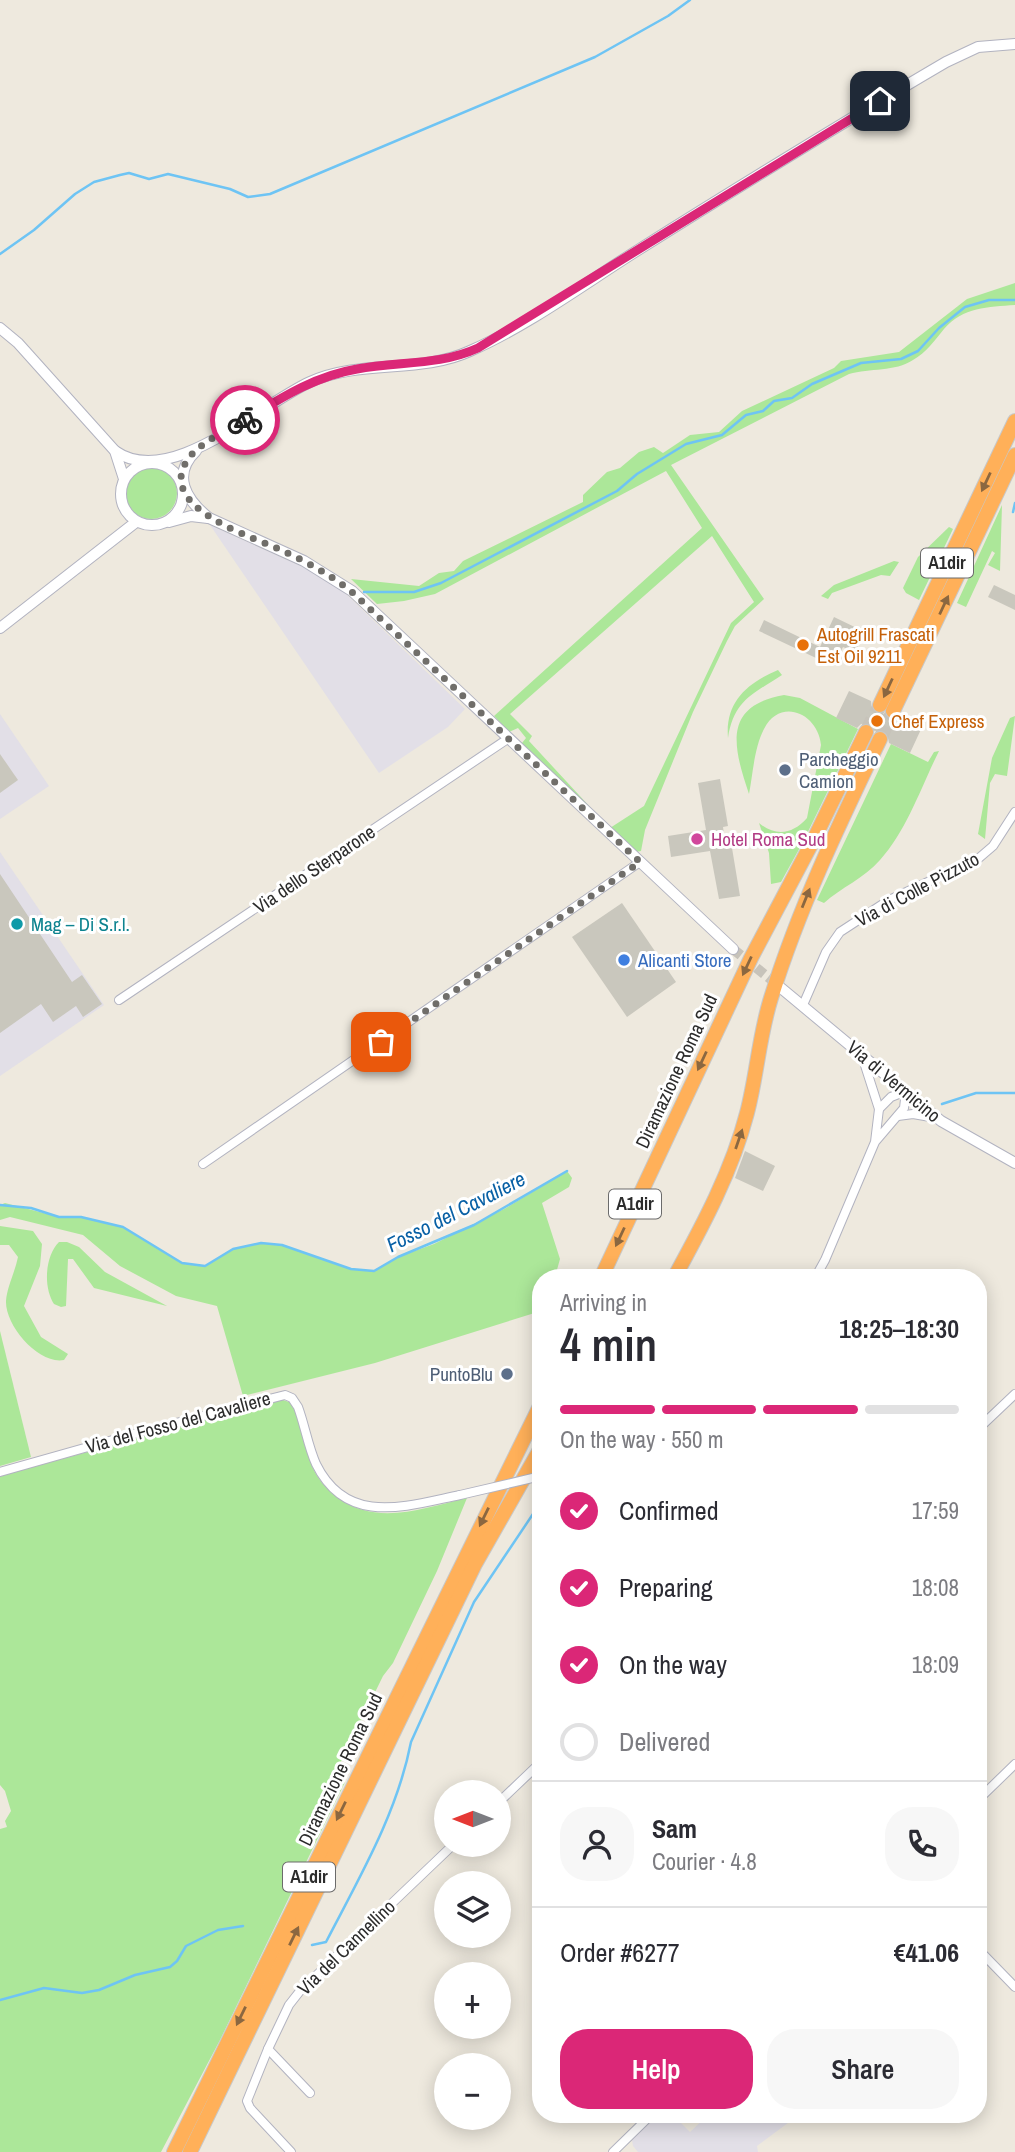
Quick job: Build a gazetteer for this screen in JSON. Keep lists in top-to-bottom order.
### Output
{
  "streets": {
    "highway": ["A1dir", "Diramazione Roma Sud"],
    "main road": ["Via di Vermicino"],
    "street": [
      "Via dello Sterparone",
      "Via di Colle Pizzuto",
      "Via del Fosso del Cavaliere",
      "Via del Cannellino"
    ]
  },
  "crossings": [
    ["Via di Colle Pizzuto", "Via di Vermicino"]
  ],
  "water": ["Fosso del Cavaliere"],
  "places": [
    "Autogrill Frascati Est Oil 9211",
    "Chef Express",
    "Parcheggio Camion",
    "Hotel Roma Sud",
    "Mag – Di S.r.l.",
    "Alicanti Store",
    "PuntoBlu"
  ],
  "north": "left",
  "page": {
    "heading": ["4 min", "Arriving in", "18:25–18:30"],
    "panel": [
      "Sam",
      "Courier · 4.8",
      "Order #6277",
      "€41.06"
    ],
    "bar": "On the way · 550 m",
    "list": [
      ["Confirmed", "17:59"],
      ["Preparing", "18:08"],
      ["On the way", "18:09"],
      "Delivered"
    ],
    "map_buttons": ["+", "−"],
    "buttons": ["Help", "Share"]
  }
}
